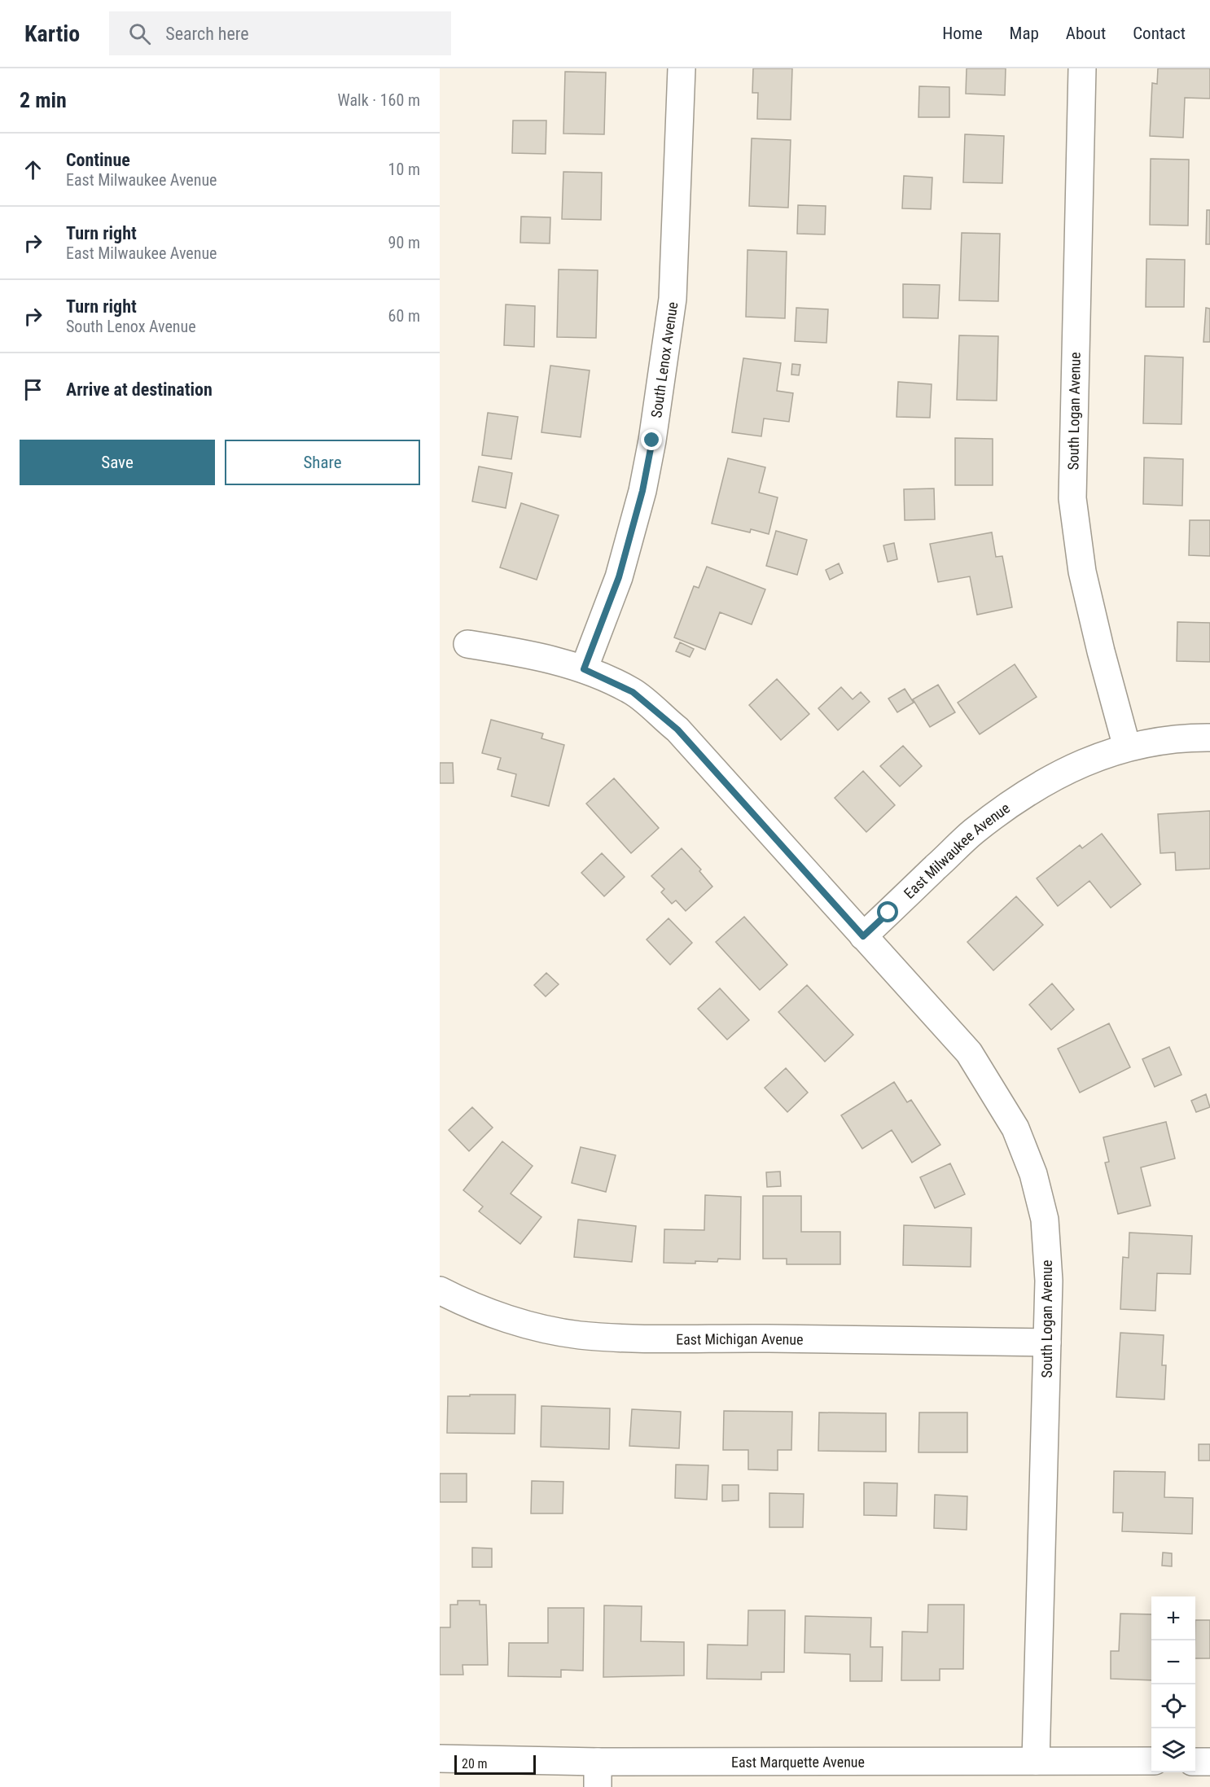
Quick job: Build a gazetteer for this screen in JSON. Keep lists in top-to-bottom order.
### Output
{
  "streets": {
    "street": [
      "South Lenox Avenue",
      "South Logan Avenue",
      "East Milwaukee Avenue",
      "East Michigan Avenue",
      "East Marquette Avenue"
    ]
  },
  "crossings": [
    ["South Logan Avenue", "East Milwaukee Avenue"],
    ["South Logan Avenue", "East Michigan Avenue"],
    ["South Logan Avenue", "East Marquette Avenue"]
  ],
  "scale_bar": "20 m",
  "page": {
    "header": "Kartio",
    "search": "Search here",
    "nav": [
      "Home",
      "Map",
      "About",
      "Contact"
    ],
    "heading": ["2 min", "Walk · 160 m"],
    "list": [
      ["Continue", "East Milwaukee Avenue", "10 m"],
      ["Turn right", "East Milwaukee Avenue", "90 m"],
      ["Turn right", "South Lenox Avenue", "60 m"],
      "Arrive at destination"
    ],
    "buttons": ["Save", "Share"],
    "map_buttons": ["+", "−"],
    "scale": "20 m"
  }
}
